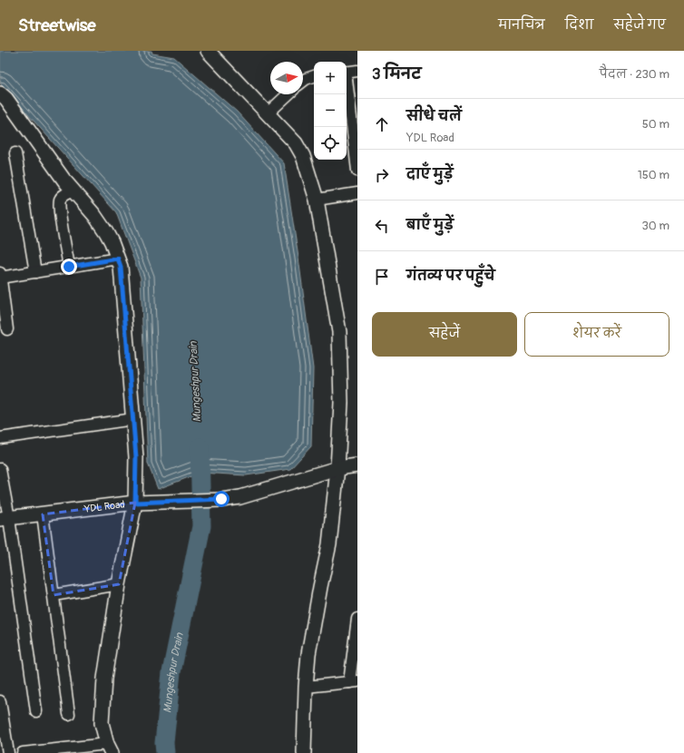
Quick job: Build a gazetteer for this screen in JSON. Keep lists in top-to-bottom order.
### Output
{
  "streets": {
    "street": ["YDL Road"]
  },
  "water": ["Mungeshpur Drain"],
  "north": "right",
  "page": {
    "header": "Streetwise",
    "nav": ["मानचित्र", "दिशा", "सहेजे गए"],
    "heading": ["3 मिनट", "पैदल · 230 m"],
    "map_buttons": ["+", "−"],
    "list": [
      ["सीधे चलें", "YDL Road", "50 m"],
      ["दाएँ मुड़ें", "150 m"],
      ["बाएँ मुड़ें", "30 m"],
      "गंतव्य पर पहुँचे"
    ],
    "buttons": ["सहेजें", "शेयर करें"]
  }
}
